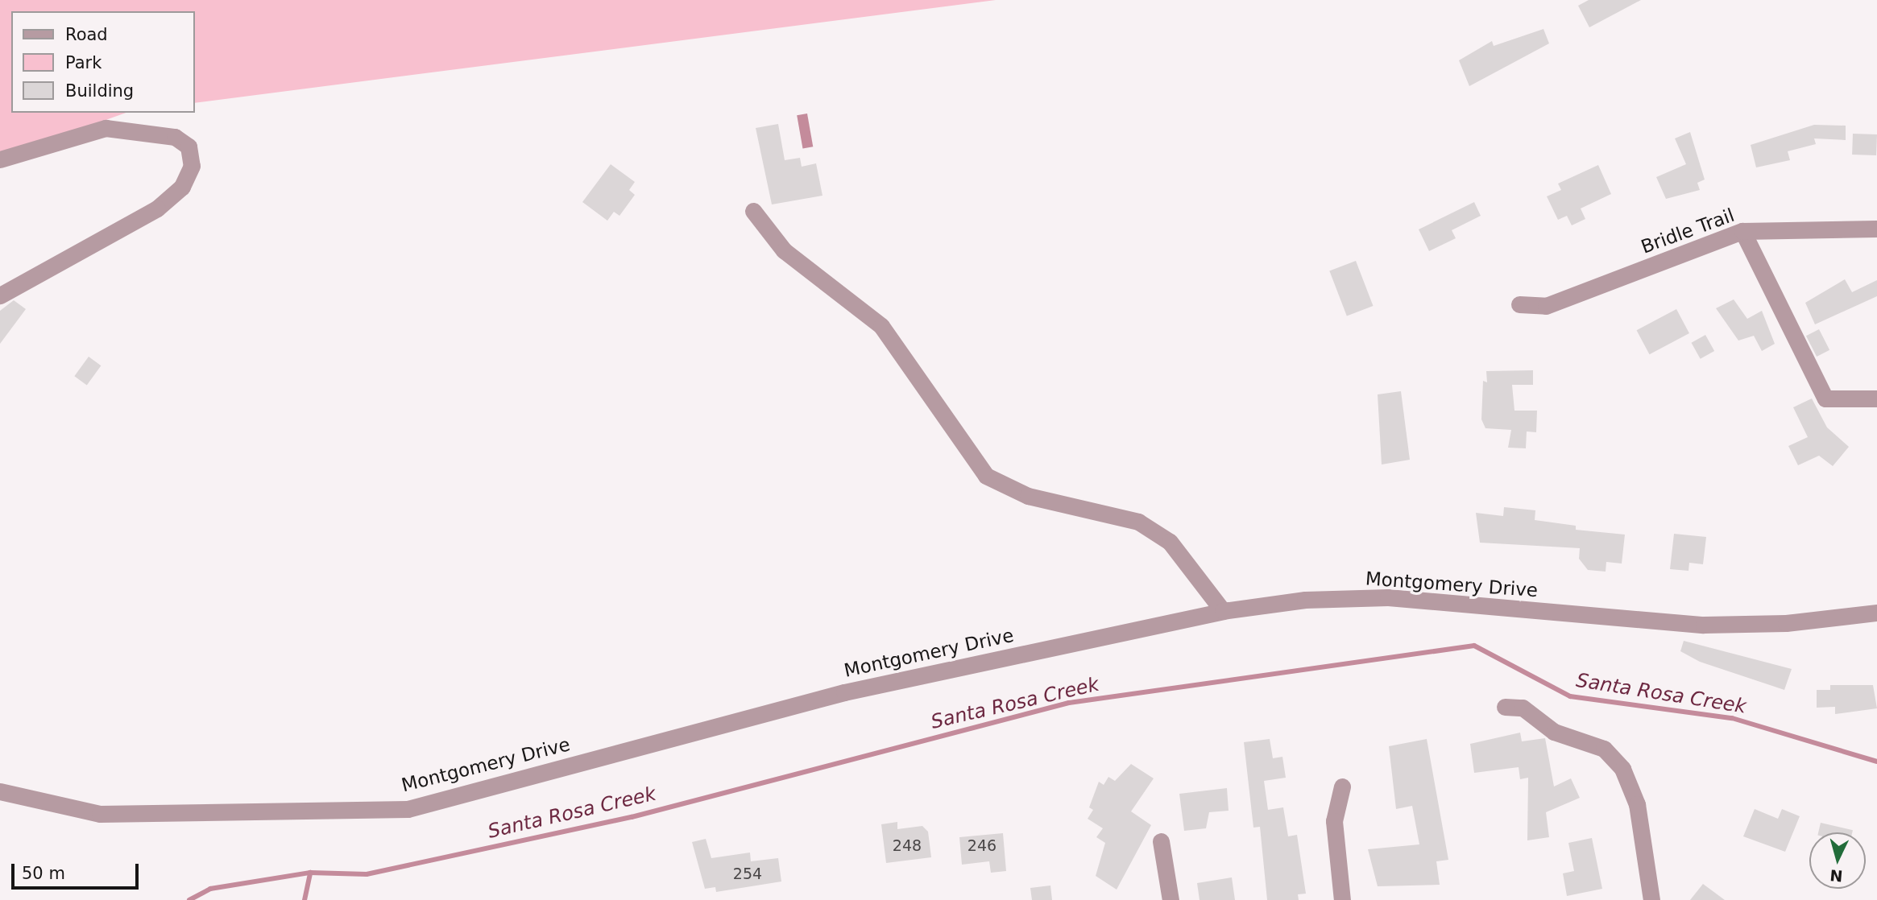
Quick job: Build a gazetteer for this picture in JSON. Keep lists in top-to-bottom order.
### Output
{
  "streets": {
    "street": ["Bridle Trail", "Montgomery Drive"]
  },
  "water": ["Santa Rosa Creek"],
  "house_numbers": ["248", "246", "254"],
  "legend": ["Road", "Park", "Building"],
  "scale_bar": "50 m",
  "north": "bottom"
}
